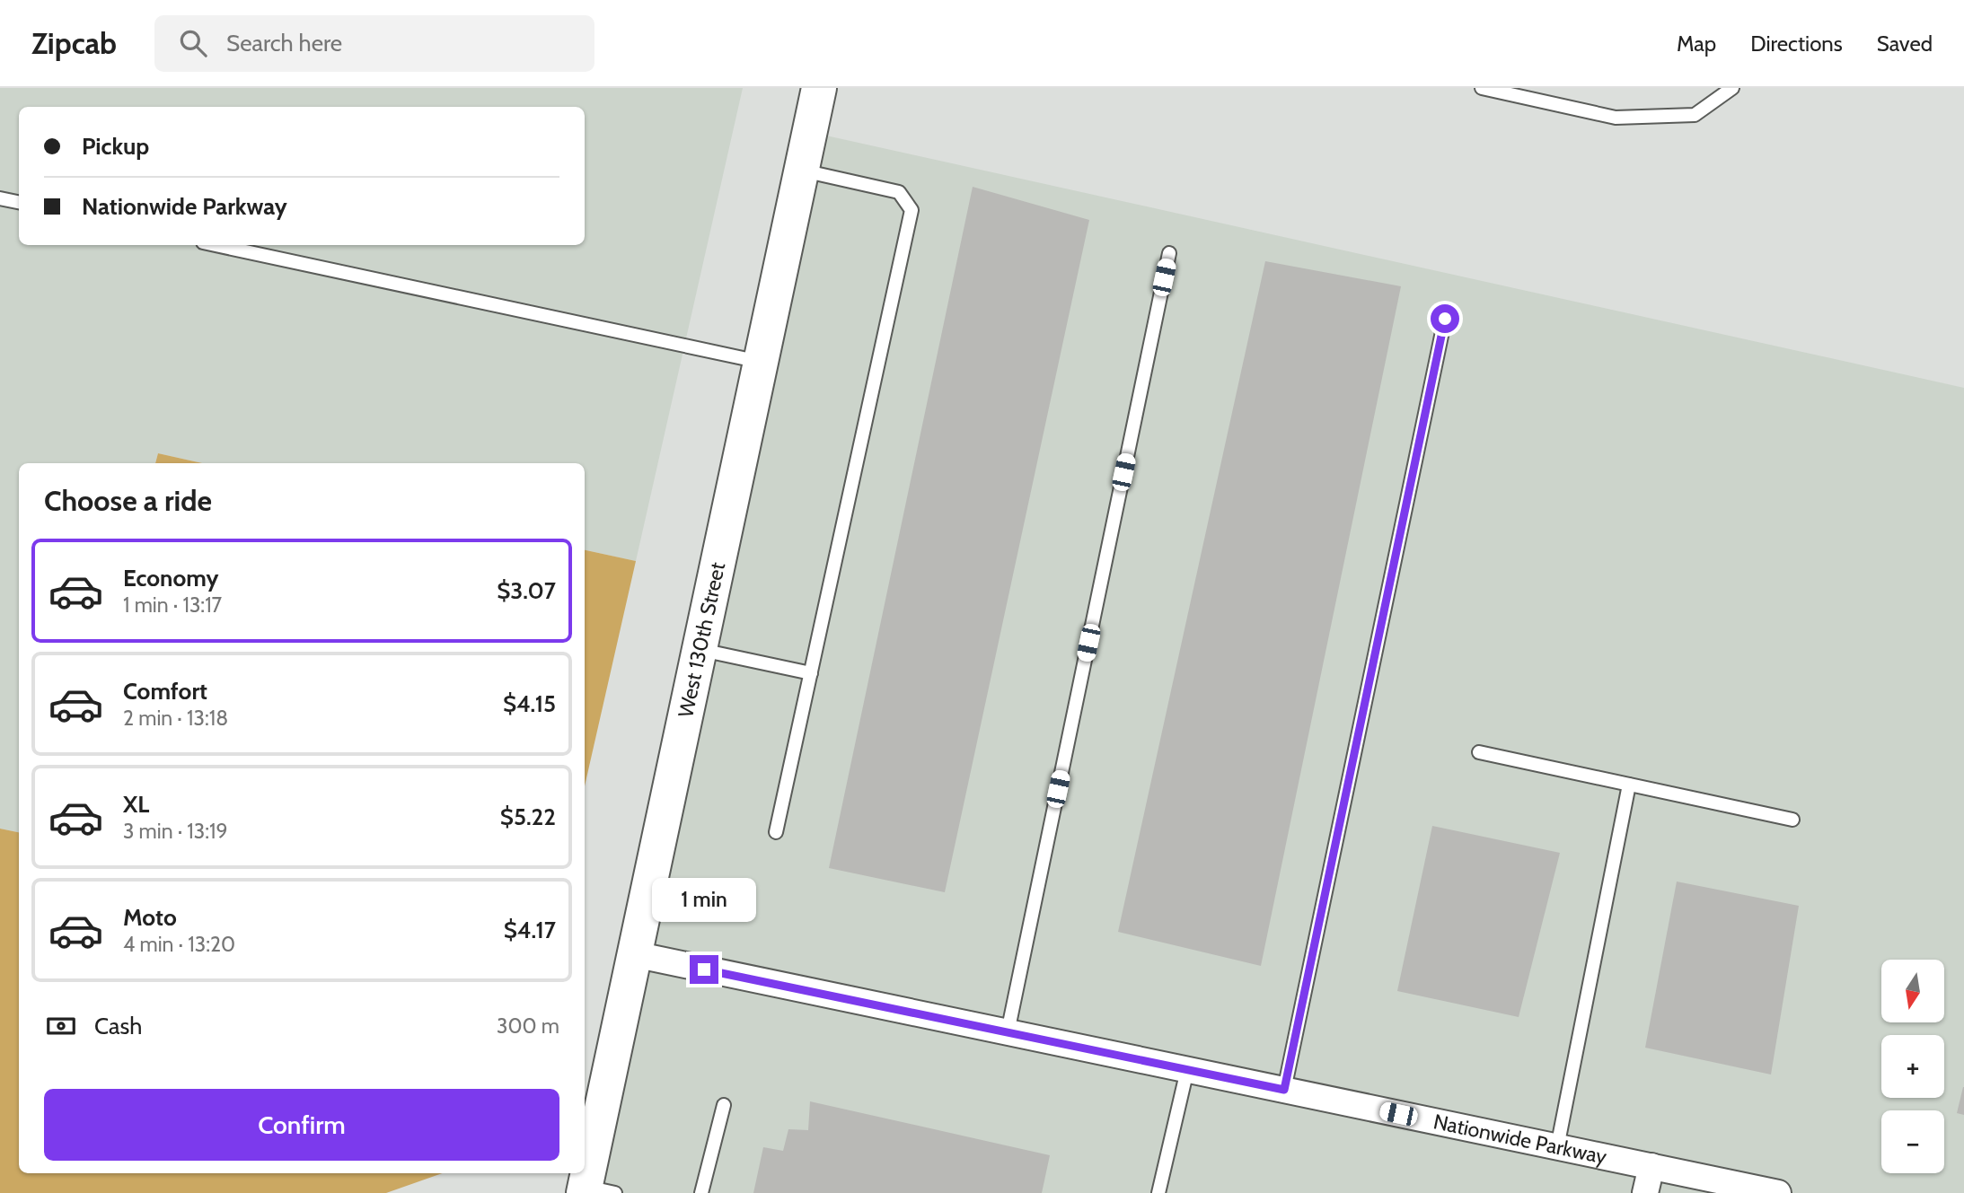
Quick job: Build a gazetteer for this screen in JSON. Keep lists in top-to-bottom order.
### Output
{
  "streets": {
    "main road": ["West 130th Street"],
    "street": ["Nationwide Parkway"]
  },
  "crossings": [
    ["West 130th Street", "Nationwide Parkway"]
  ],
  "north": "bottom",
  "page": {
    "header": "Zipcab",
    "search": "Search here",
    "nav": ["Map", "Directions", "Saved"],
    "banner": ["Pickup", "Nationwide Parkway"],
    "heading": "Choose a ride",
    "list": [
      {
        "name": "Economy",
        "note": "1 min · 13:17",
        "value": "$3.07"
      },
      {
        "name": "Comfort",
        "note": "2 min · 13:18",
        "value": "$4.15"
      },
      {
        "name": "XL",
        "note": "3 min · 13:19",
        "value": "$5.22"
      },
      {
        "name": "Moto",
        "note": "4 min · 13:20",
        "value": "$4.17"
      }
    ],
    "bubble": "1 min",
    "map_buttons": ["+", "−"],
    "pay": ["Cash", "300 m"],
    "buttons": "Confirm"
  }
}
